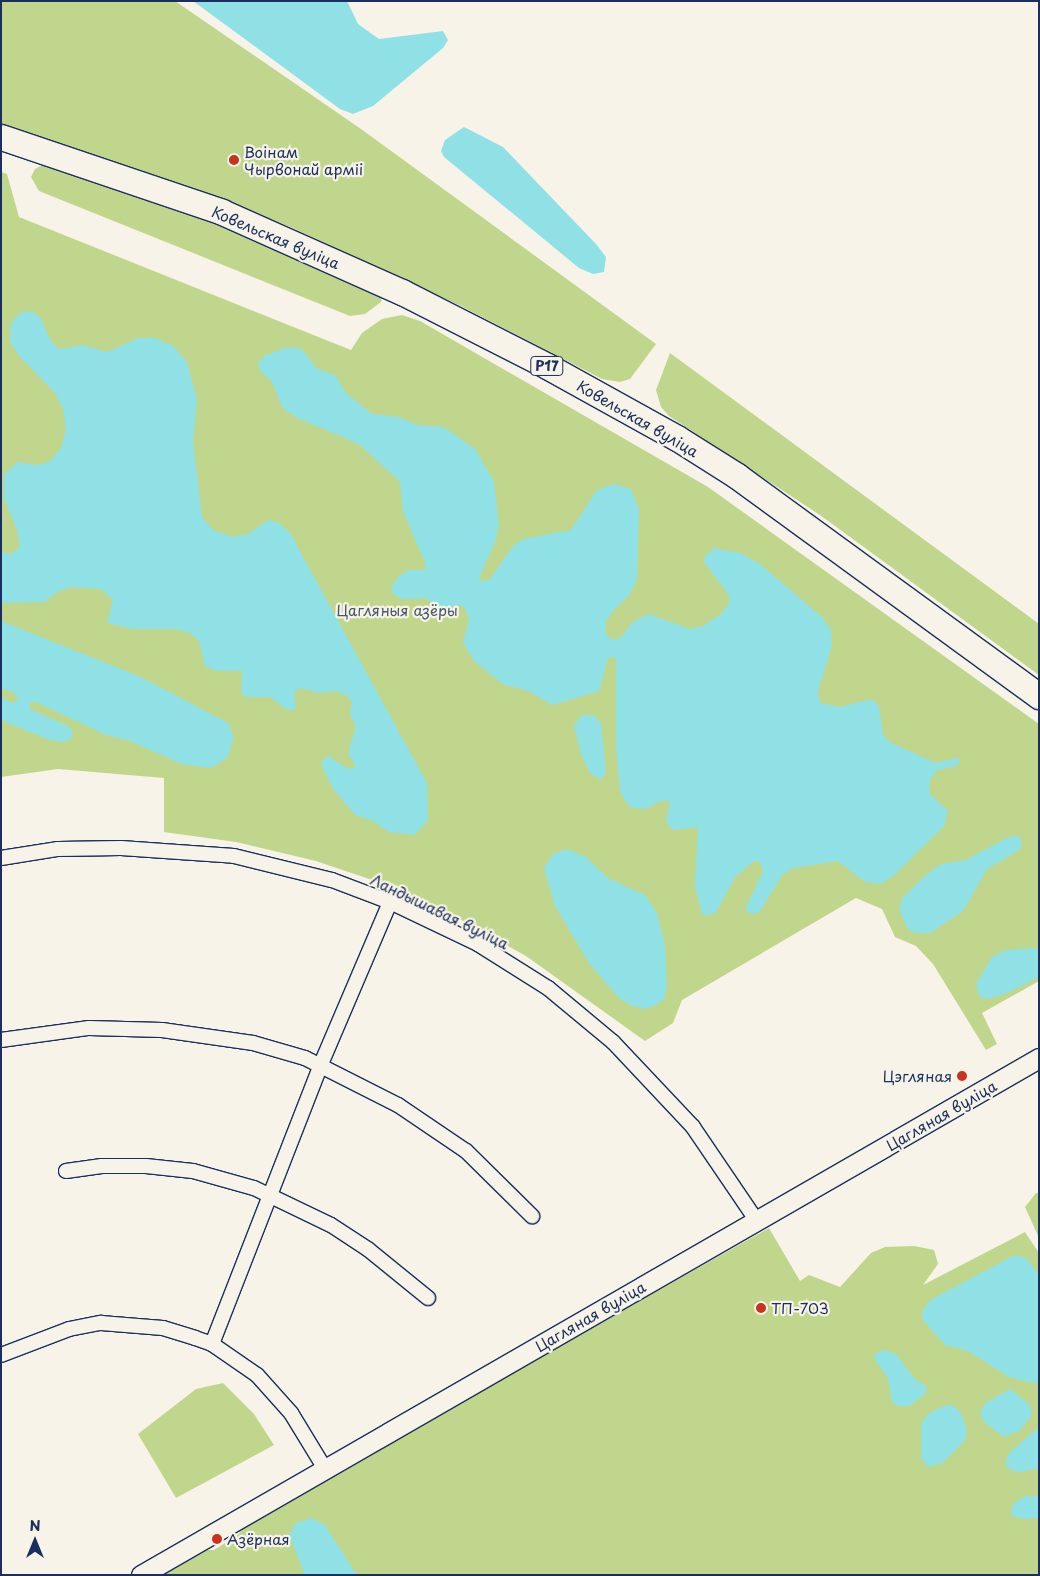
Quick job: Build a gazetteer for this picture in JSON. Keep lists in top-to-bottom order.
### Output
{
  "streets": {
    "highway": ["Ковельская вуліца", "Р17"],
    "street": ["Ландышавая вуліца", "Цагляная вуліца"]
  },
  "crossings": [
    ["Ландышавая вуліца", "Цагляная вуліца"]
  ],
  "parks": ["Цагляныя азёры"],
  "places": [
    "Воінам Чырвонай арміі",
    "Цэгляная",
    "ТП-703",
    "Азёрная"
  ],
  "north": "top"
}
